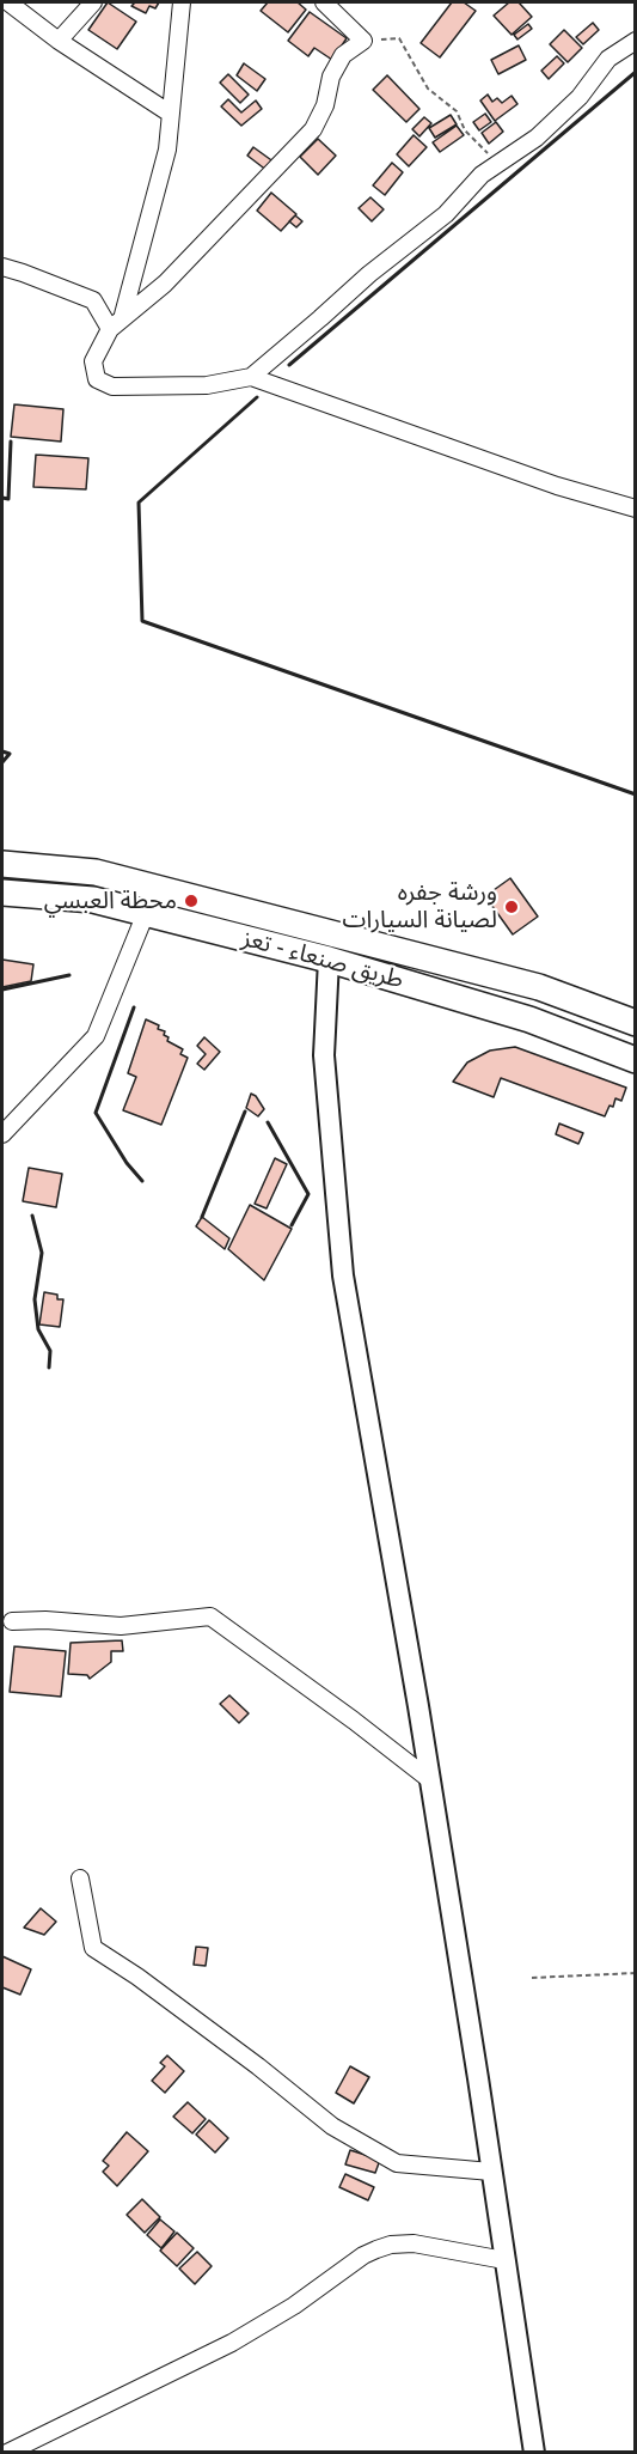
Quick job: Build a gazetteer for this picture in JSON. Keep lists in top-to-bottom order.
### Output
{
  "streets": {
    "highway": ["طريق صنعاء - تعز"]
  },
  "places": ["محطة العبسي", "ورشة جفره لصيانة السيارات"]
}
